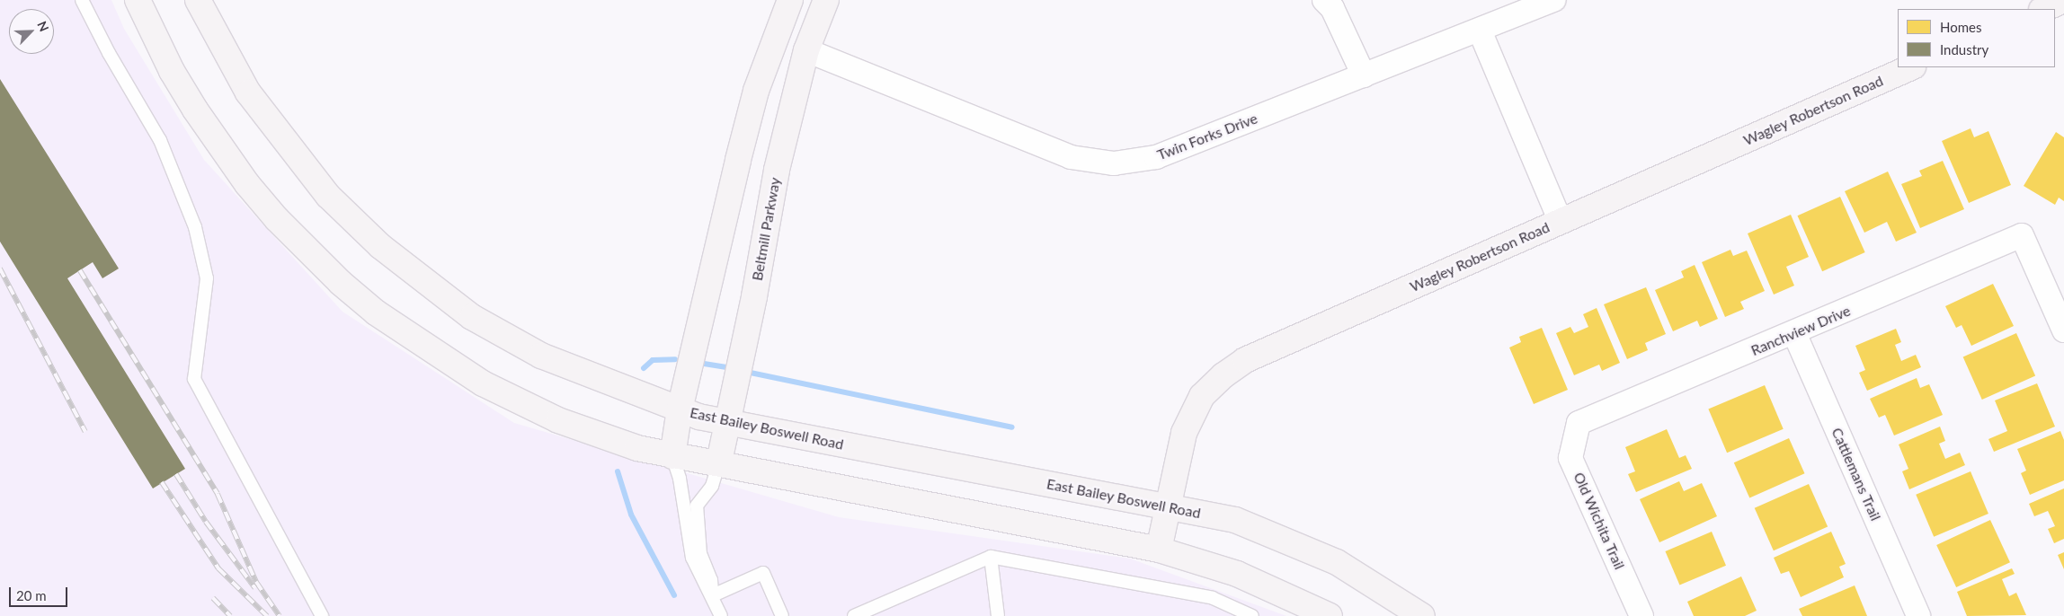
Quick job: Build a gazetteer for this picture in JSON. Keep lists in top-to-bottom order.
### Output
{
  "streets": {
    "main road": ["Wagley Robertson Road", "Beltmill Parkway", "East Bailey Boswell Road"],
    "street": [
      "Twin Forks Drive",
      "Ranchview Drive",
      "Cattlemans Trail",
      "Old Wichita Trail"
    ]
  },
  "crossings": [
    ["Wagley Robertson Road", "East Bailey Boswell Road"],
    ["Twin Forks Drive", "Beltmill Parkway"],
    ["Beltmill Parkway", "East Bailey Boswell Road"],
    ["Ranchview Drive", "Cattlemans Trail"],
    ["Ranchview Drive", "Old Wichita Trail"]
  ],
  "legend": ["Homes", "Industry"],
  "scale_bar": "20 m",
  "north": "top right"
}
